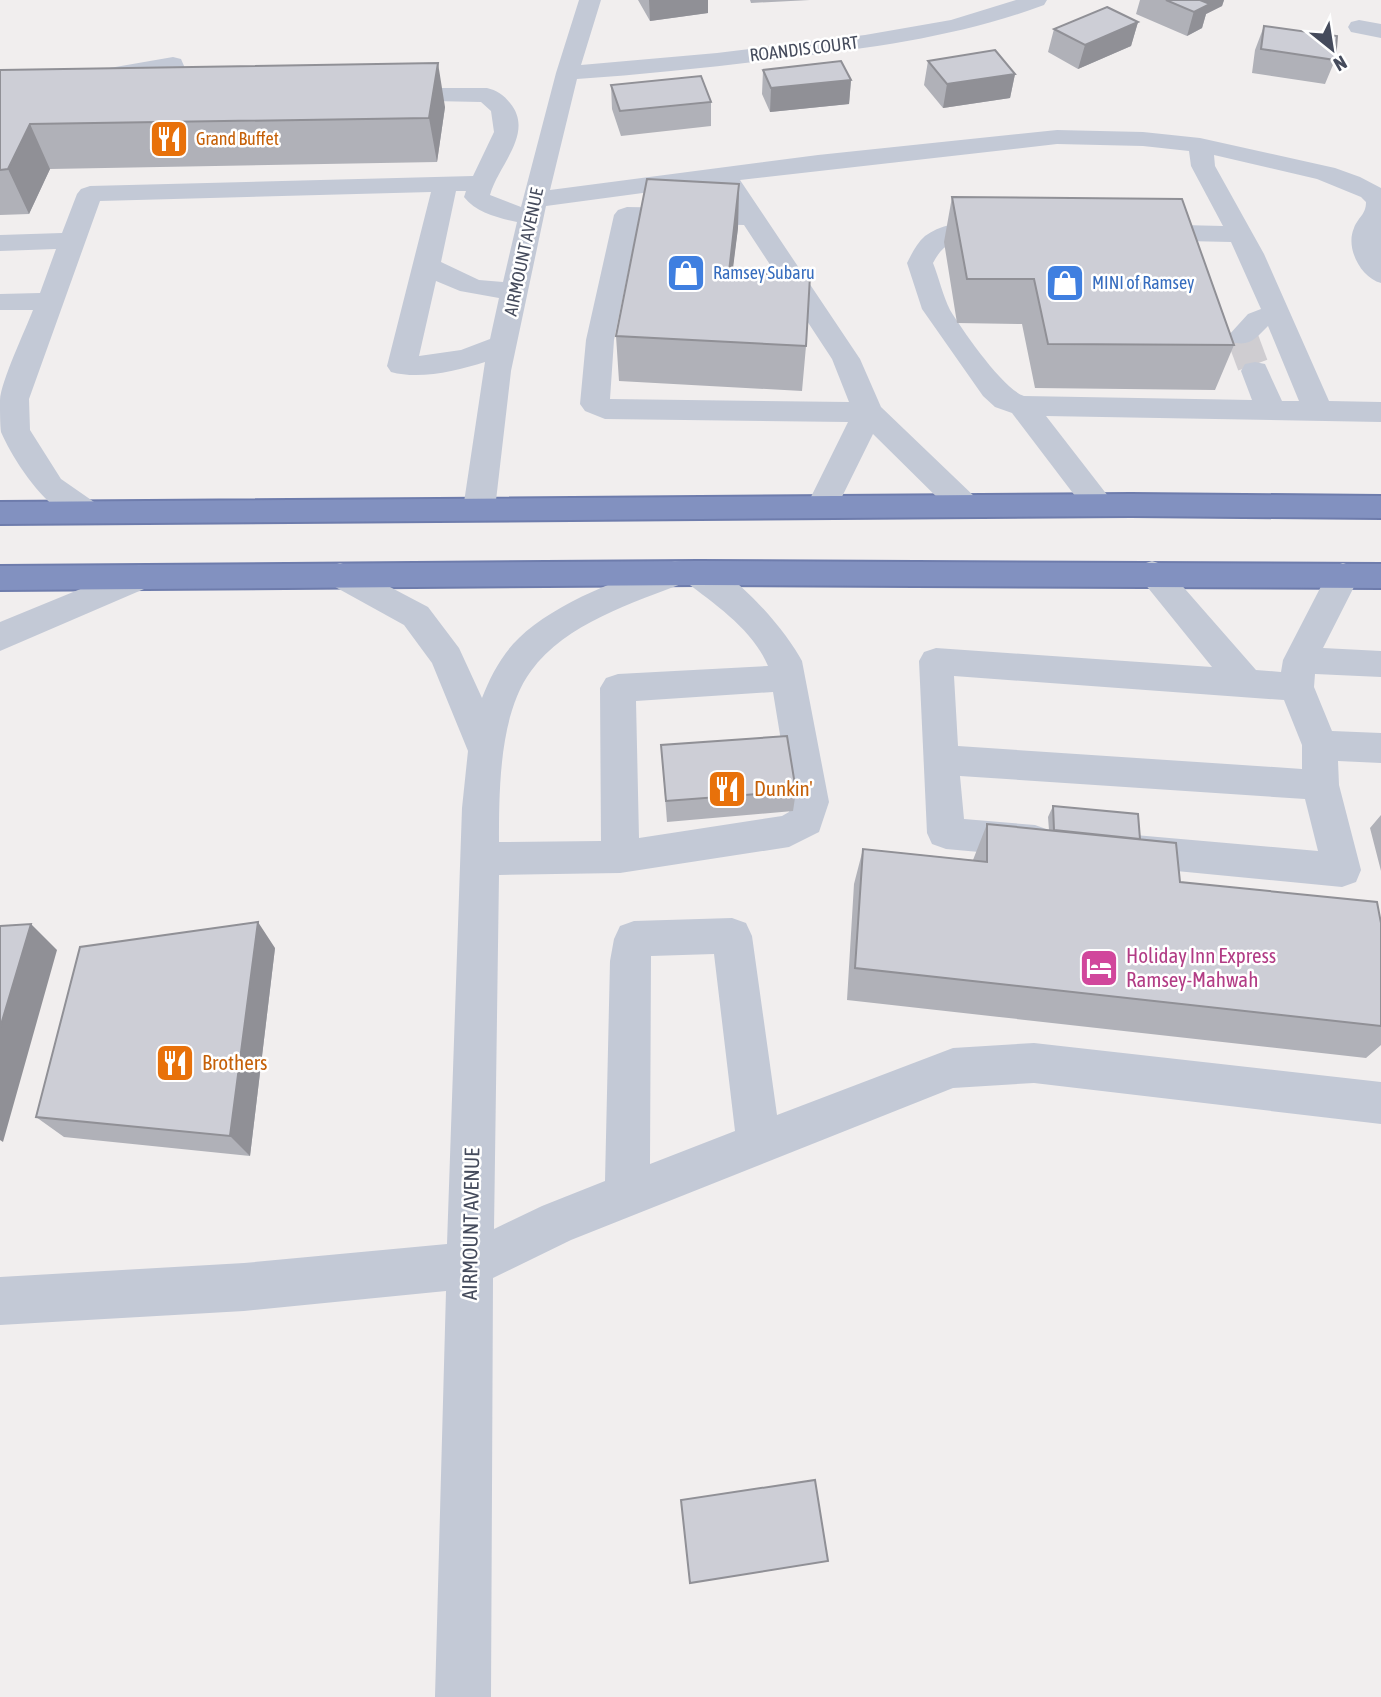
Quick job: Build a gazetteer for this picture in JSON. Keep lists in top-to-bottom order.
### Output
{
  "streets": {
    "street": ["ROANDIS COURT", "AIRMOUNT AVENUE"]
  },
  "crossings": [
    ["ROANDIS COURT", "AIRMOUNT AVENUE"]
  ],
  "places": {
    "restaurant": ["Grand Buffet", "Dunkin'", "Brothers"],
    "shop": ["Ramsey Subaru", "MINI of Ramsey"],
    "hotel": ["Holiday Inn Express Ramsey-Mahwah"]
  },
  "north": "bottom right"
}
